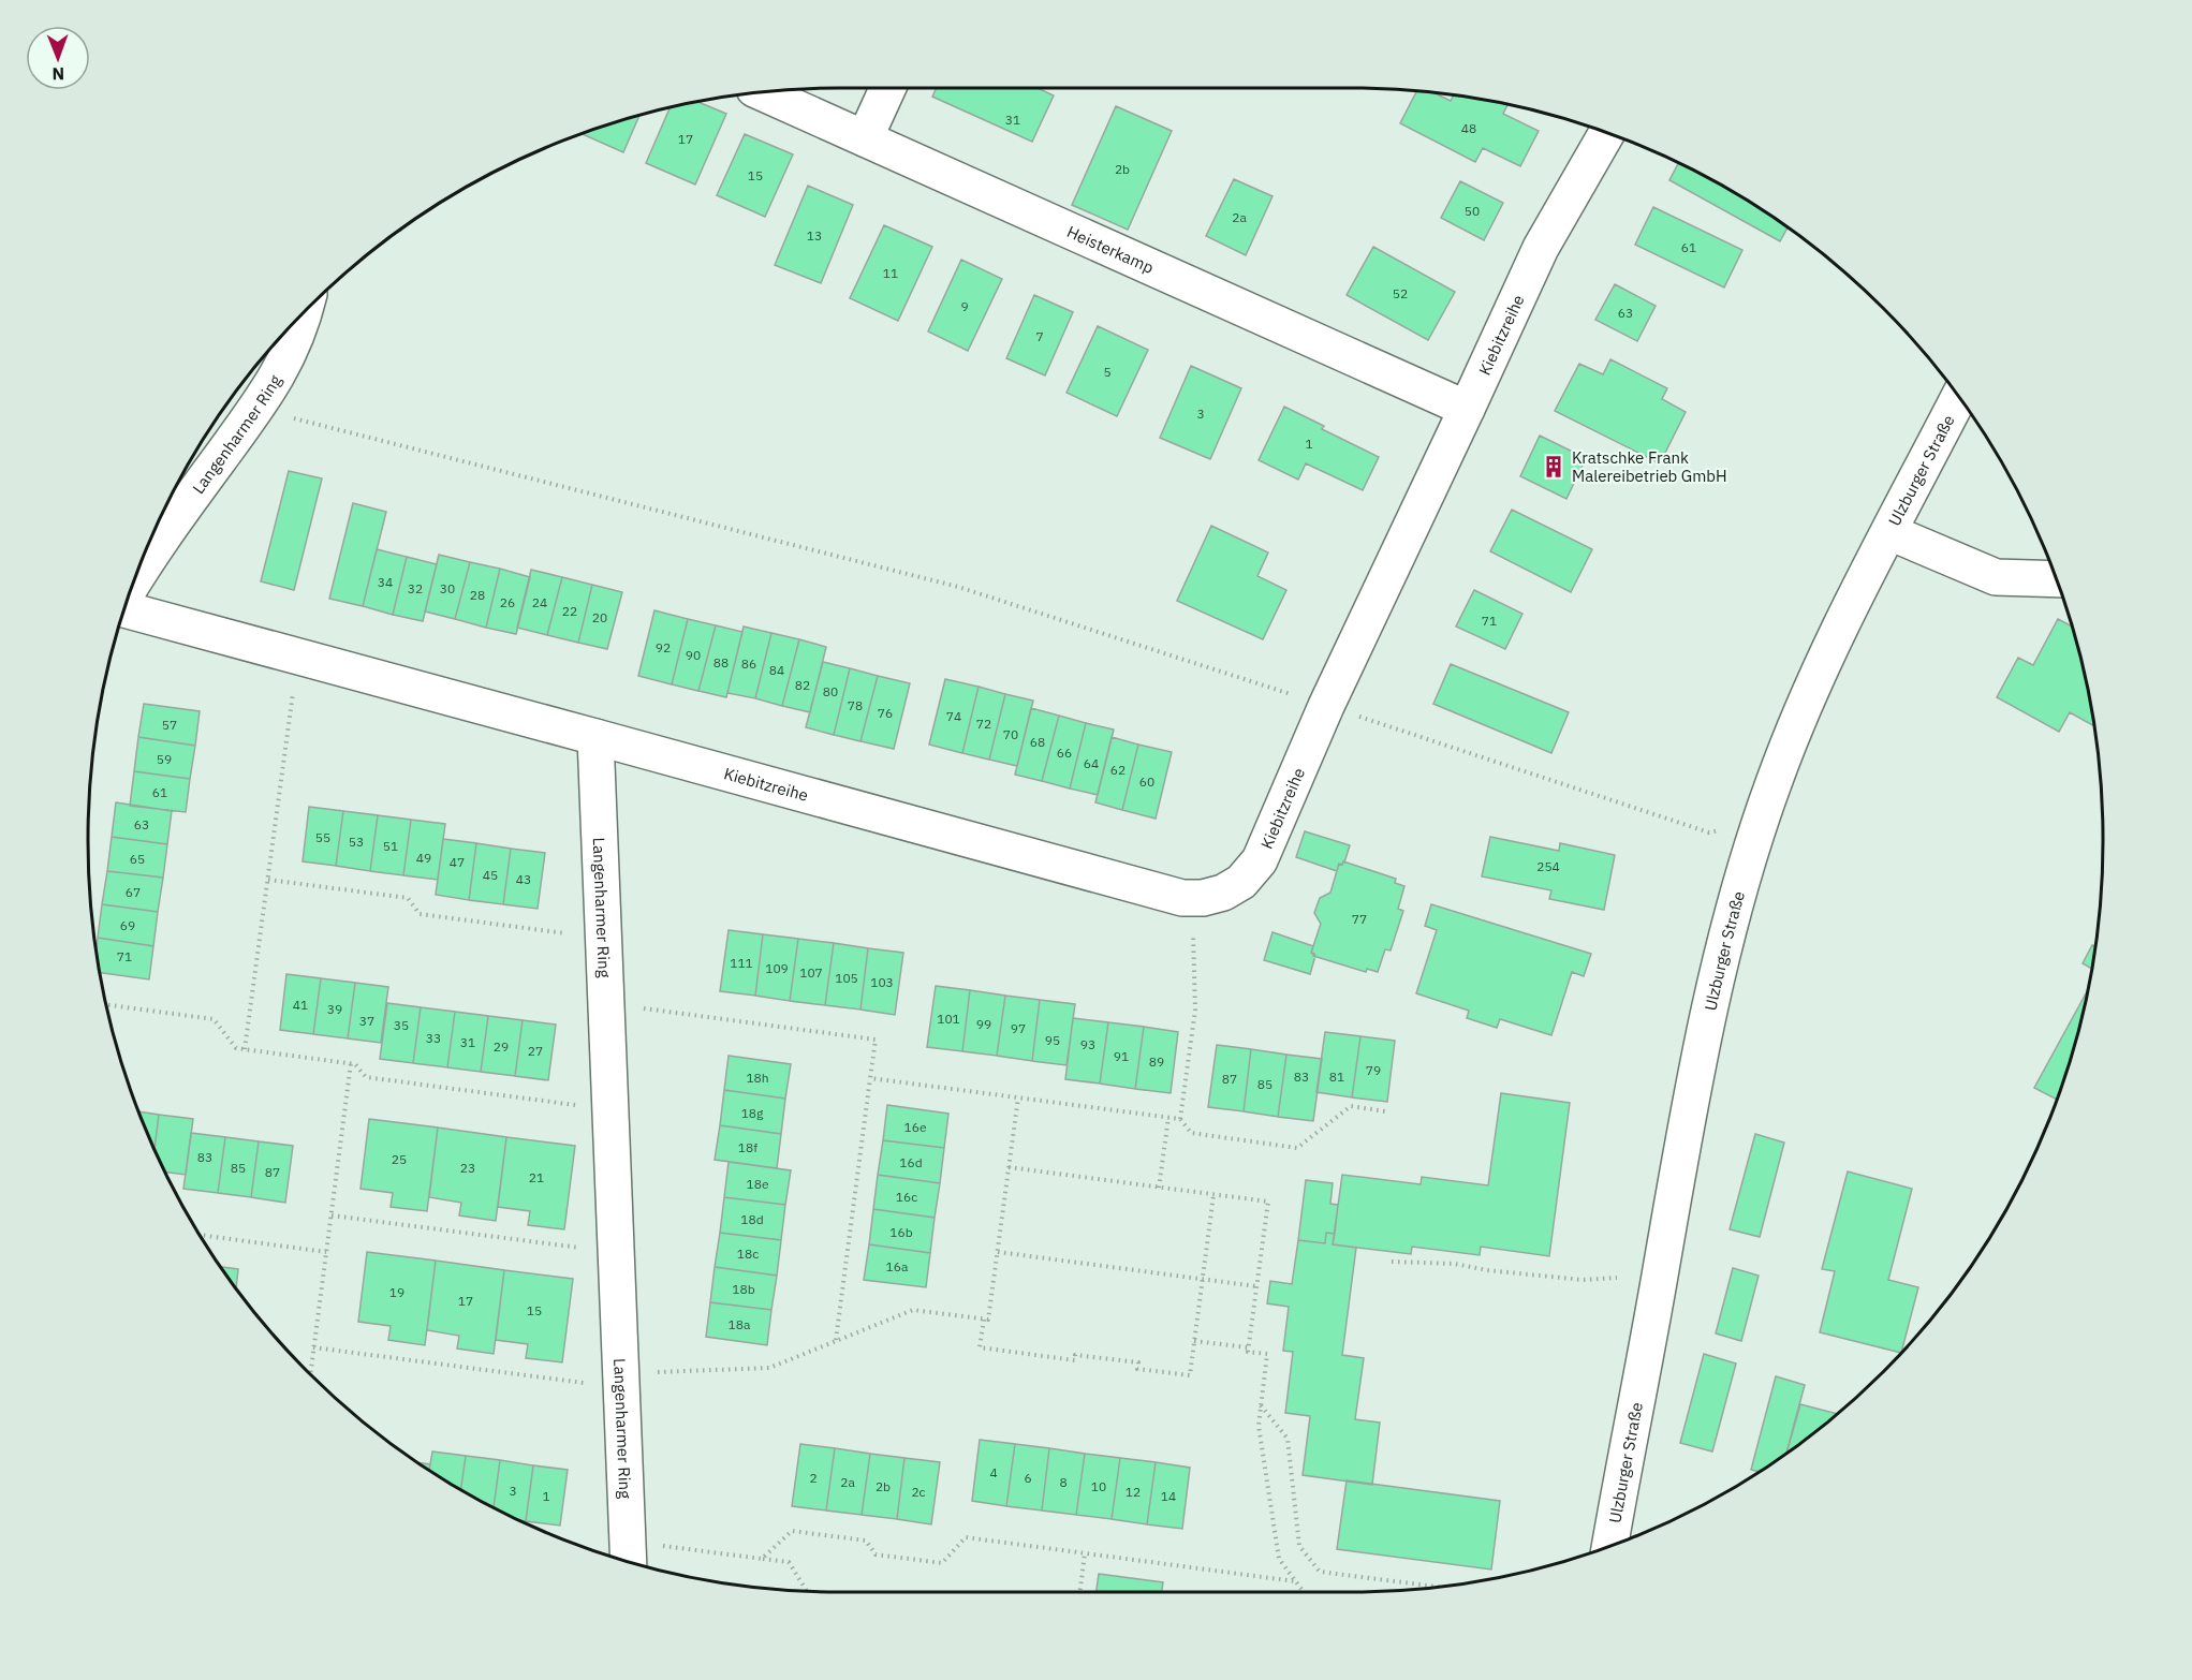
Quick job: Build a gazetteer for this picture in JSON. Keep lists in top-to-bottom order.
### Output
{
  "streets": {
    "street": [
      "Heisterkamp",
      "Kiebitzreihe",
      "Langenharmer Ring",
      "Ulzburger Straße"
    ]
  },
  "crossings": [
    ["Heisterkamp", "Kiebitzreihe"],
    ["Kiebitzreihe", "Langenharmer Ring"]
  ],
  "places": {
    "building": ["Kratschke Frank Malereibetrieb GmbH"]
  },
  "house_numbers": [
    "31",
    "48",
    "17",
    "2b",
    "15",
    "50",
    "2a",
    "13",
    "61",
    "11",
    "52",
    "9",
    "63",
    "7",
    "5",
    "3",
    "1",
    "34",
    "32",
    "30",
    "28",
    "26",
    "24",
    "22",
    "20",
    "71",
    "92",
    "90",
    "88",
    "86",
    "84",
    "82",
    "80",
    "78",
    "76",
    "74",
    "72",
    "57",
    "70",
    "68",
    "66",
    "59",
    "64",
    "62",
    "60",
    "61",
    "63",
    "55",
    "53",
    "51",
    "49",
    "65",
    "47",
    "254",
    "45",
    "43",
    "67",
    "77",
    "69",
    "71",
    "111",
    "109",
    "107",
    "105",
    "103",
    "41",
    "39",
    "101",
    "37",
    "99",
    "35",
    "97",
    "33",
    "95",
    "31",
    "93",
    "29",
    "27",
    "91",
    "89",
    "79",
    "83",
    "81",
    "18h",
    "87",
    "85",
    "18g",
    "16e",
    "18f",
    "83",
    "25",
    "16d",
    "85",
    "23",
    "87",
    "21",
    "18e",
    "16c",
    "18d",
    "16b",
    "18c",
    "16a",
    "18b",
    "19",
    "17",
    "15",
    "18a",
    "4",
    "2",
    "6",
    "2a",
    "8",
    "2b",
    "10",
    "3",
    "2c",
    "12",
    "1",
    "14"
  ],
  "north": "bottom"
}
